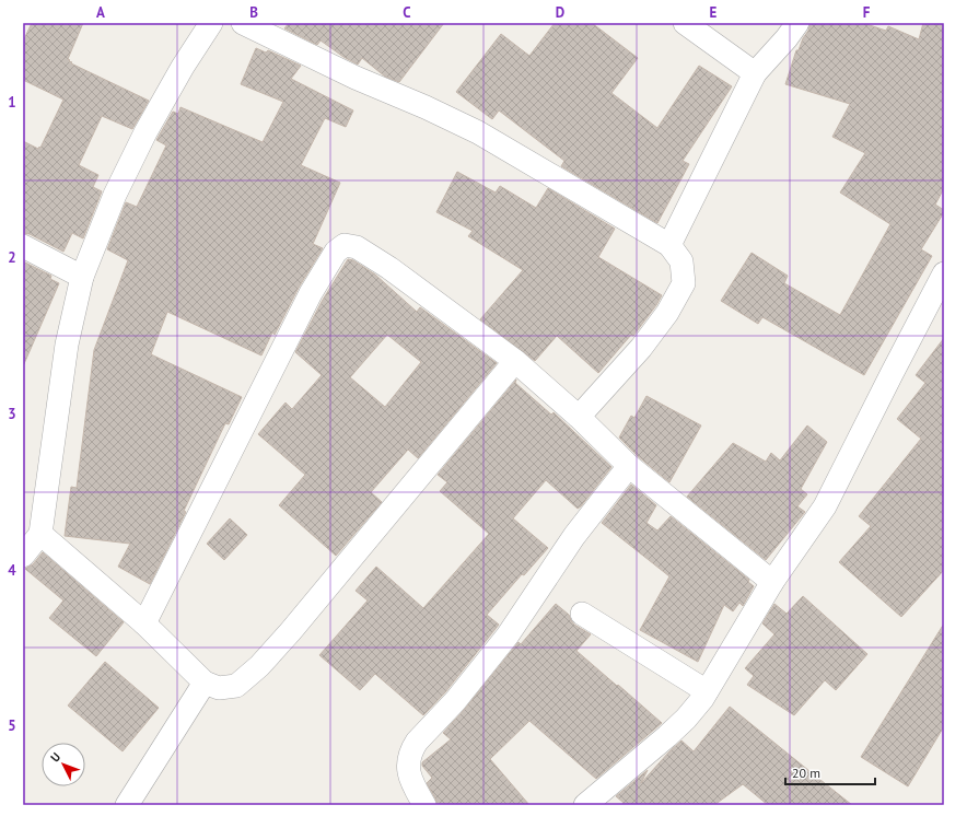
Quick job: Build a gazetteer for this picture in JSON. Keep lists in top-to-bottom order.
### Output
{
  "scale_bar": "20 m",
  "north": "top left",
  "grid": {
    "columns": [
      "A",
      "B",
      "C",
      "D",
      "E",
      "F"
    ],
    "rows": [
      "1",
      "2",
      "3",
      "4",
      "5"
    ]
  }
}
